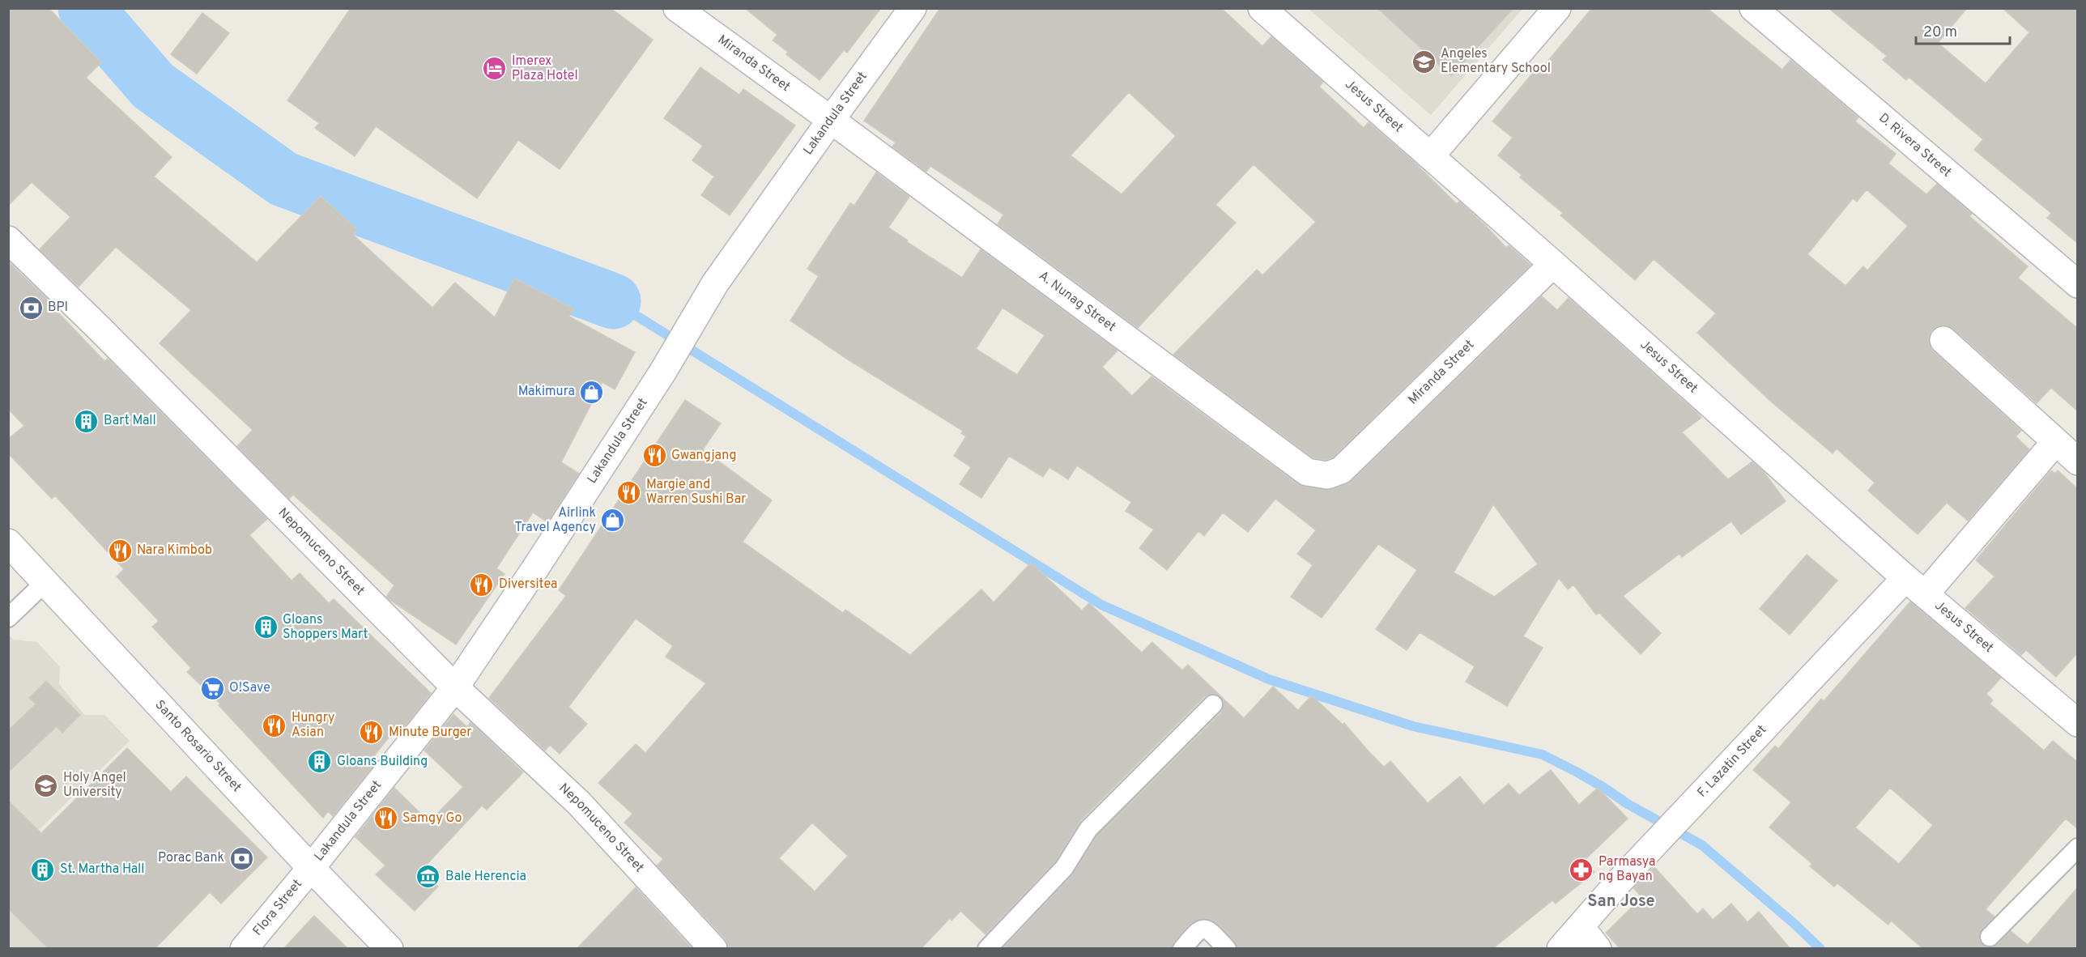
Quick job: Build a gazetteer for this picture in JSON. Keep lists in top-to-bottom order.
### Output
{
  "streets": {
    "street": [
      "Miranda Street",
      "Jesus Street",
      "Lakandula Street",
      "D. Rivera Street",
      "A. Nunag Street",
      "Nepomuceno Street",
      "Santo Rosario Street",
      "F. Lazatin Street",
      "Flora Street"
    ]
  },
  "crossings": [
    ["Miranda Street", "Jesus Street"],
    ["Miranda Street", "Lakandula Street"],
    ["Miranda Street", "A. Nunag Street"],
    ["Jesus Street", "F. Lazatin Street"],
    ["Lakandula Street", "A. Nunag Street"],
    ["Lakandula Street", "Nepomuceno Street"],
    ["Lakandula Street", "Santo Rosario Street"],
    ["Lakandula Street", "Flora Street"],
    ["Santo Rosario Street", "Flora Street"]
  ],
  "districts": ["San Jose"],
  "places": {
    "school or university": ["Angeles Elementary School", "Holy Angel University"],
    "hotel": ["Imerex Plaza Hotel"],
    "bank": ["BPI", "Porac Bank"],
    "shop": ["Makimura", "Airlink Travel Agency"],
    "building": [
      "Bart Mall",
      "Gloans Shoppers Mart",
      "Gloans Building",
      "St. Martha Hall"
    ],
    "restaurant": [
      "Gwangjang",
      "Margie and Warren Sushi Bar",
      "Nara Kimbob",
      "Diversitea",
      "Hungry Asian",
      "Minute Burger",
      "Samgy Go"
    ],
    "supermarket": ["O!Save"],
    "pharmacy": ["Parmasya ng Bayan"],
    "museum": ["Bale Herencia"]
  },
  "scale_bar": "20 m"
}
